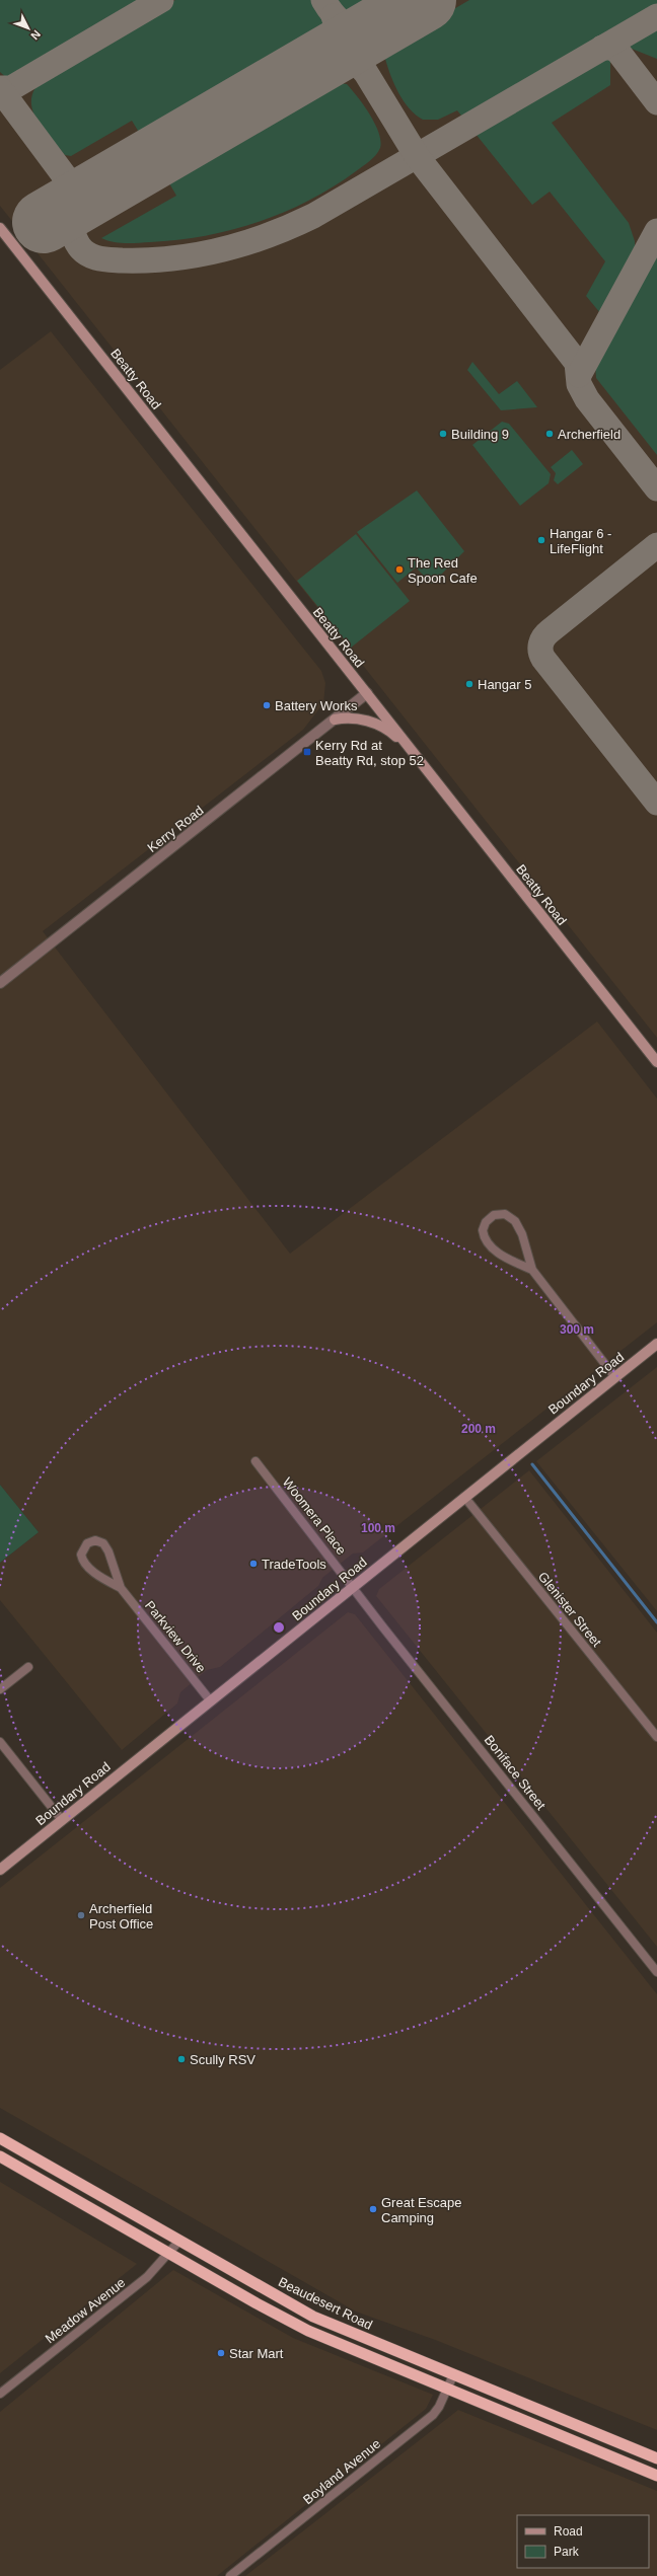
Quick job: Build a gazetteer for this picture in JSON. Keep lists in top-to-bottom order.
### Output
{
  "streets": {
    "highway": ["Beaudesert Road"],
    "main road": ["Beatty Road", "Boundary Road"],
    "street": [
      "Kerry Road",
      "Woomera Place",
      "Glenister Street",
      "Parkview Drive",
      "Boniface Street",
      "Meadow Avenue",
      "Boyland Avenue"
    ]
  },
  "crossings": [
    ["Beatty Road", "Kerry Road"],
    ["Boundary Road", "Woomera Place"],
    ["Boundary Road", "Glenister Street"],
    ["Boundary Road", "Parkview Drive"],
    ["Boundary Road", "Boniface Street"],
    ["Woomera Place", "Boniface Street"],
    ["Beaudesert Road", "Meadow Avenue"],
    ["Beaudesert Road", "Boyland Avenue"]
  ],
  "places": {
    "other": [
      "Building 9",
      "Archerfield",
      "Hangar 6 - LifeFlight",
      "The Red Spoon Cafe",
      "Hangar 5",
      "Battery Works",
      "TradeTools",
      "Archerfield Post Office",
      "Scully RSV",
      "Great Escape Camping",
      "Star Mart"
    ],
    "transit": ["Kerry Rd at Beatty Rd, stop 52"]
  },
  "legend": ["Road", "Park"],
  "north": "bottom right",
  "rings": ["300 m", "200 m", "100 m"]
}
